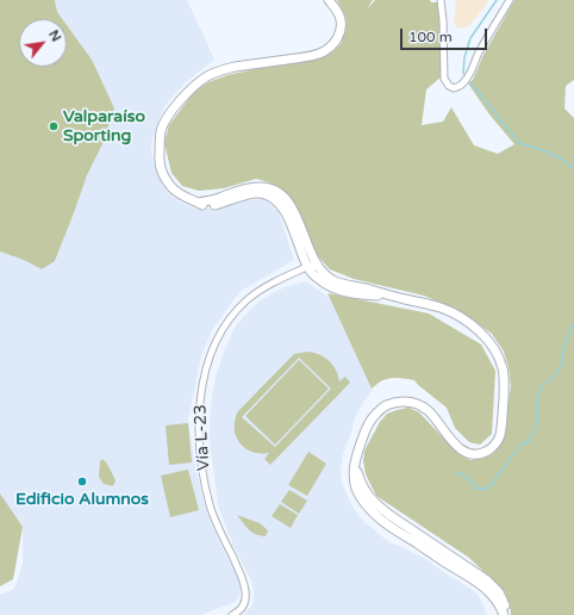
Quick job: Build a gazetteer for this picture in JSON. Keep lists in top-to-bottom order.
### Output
{
  "streets": {
    "street": ["Vía L-23"]
  },
  "places": ["Valparaíso Sporting", "Edificio Alumnos"],
  "scale_bar": "100 m",
  "north": "top right"
}
